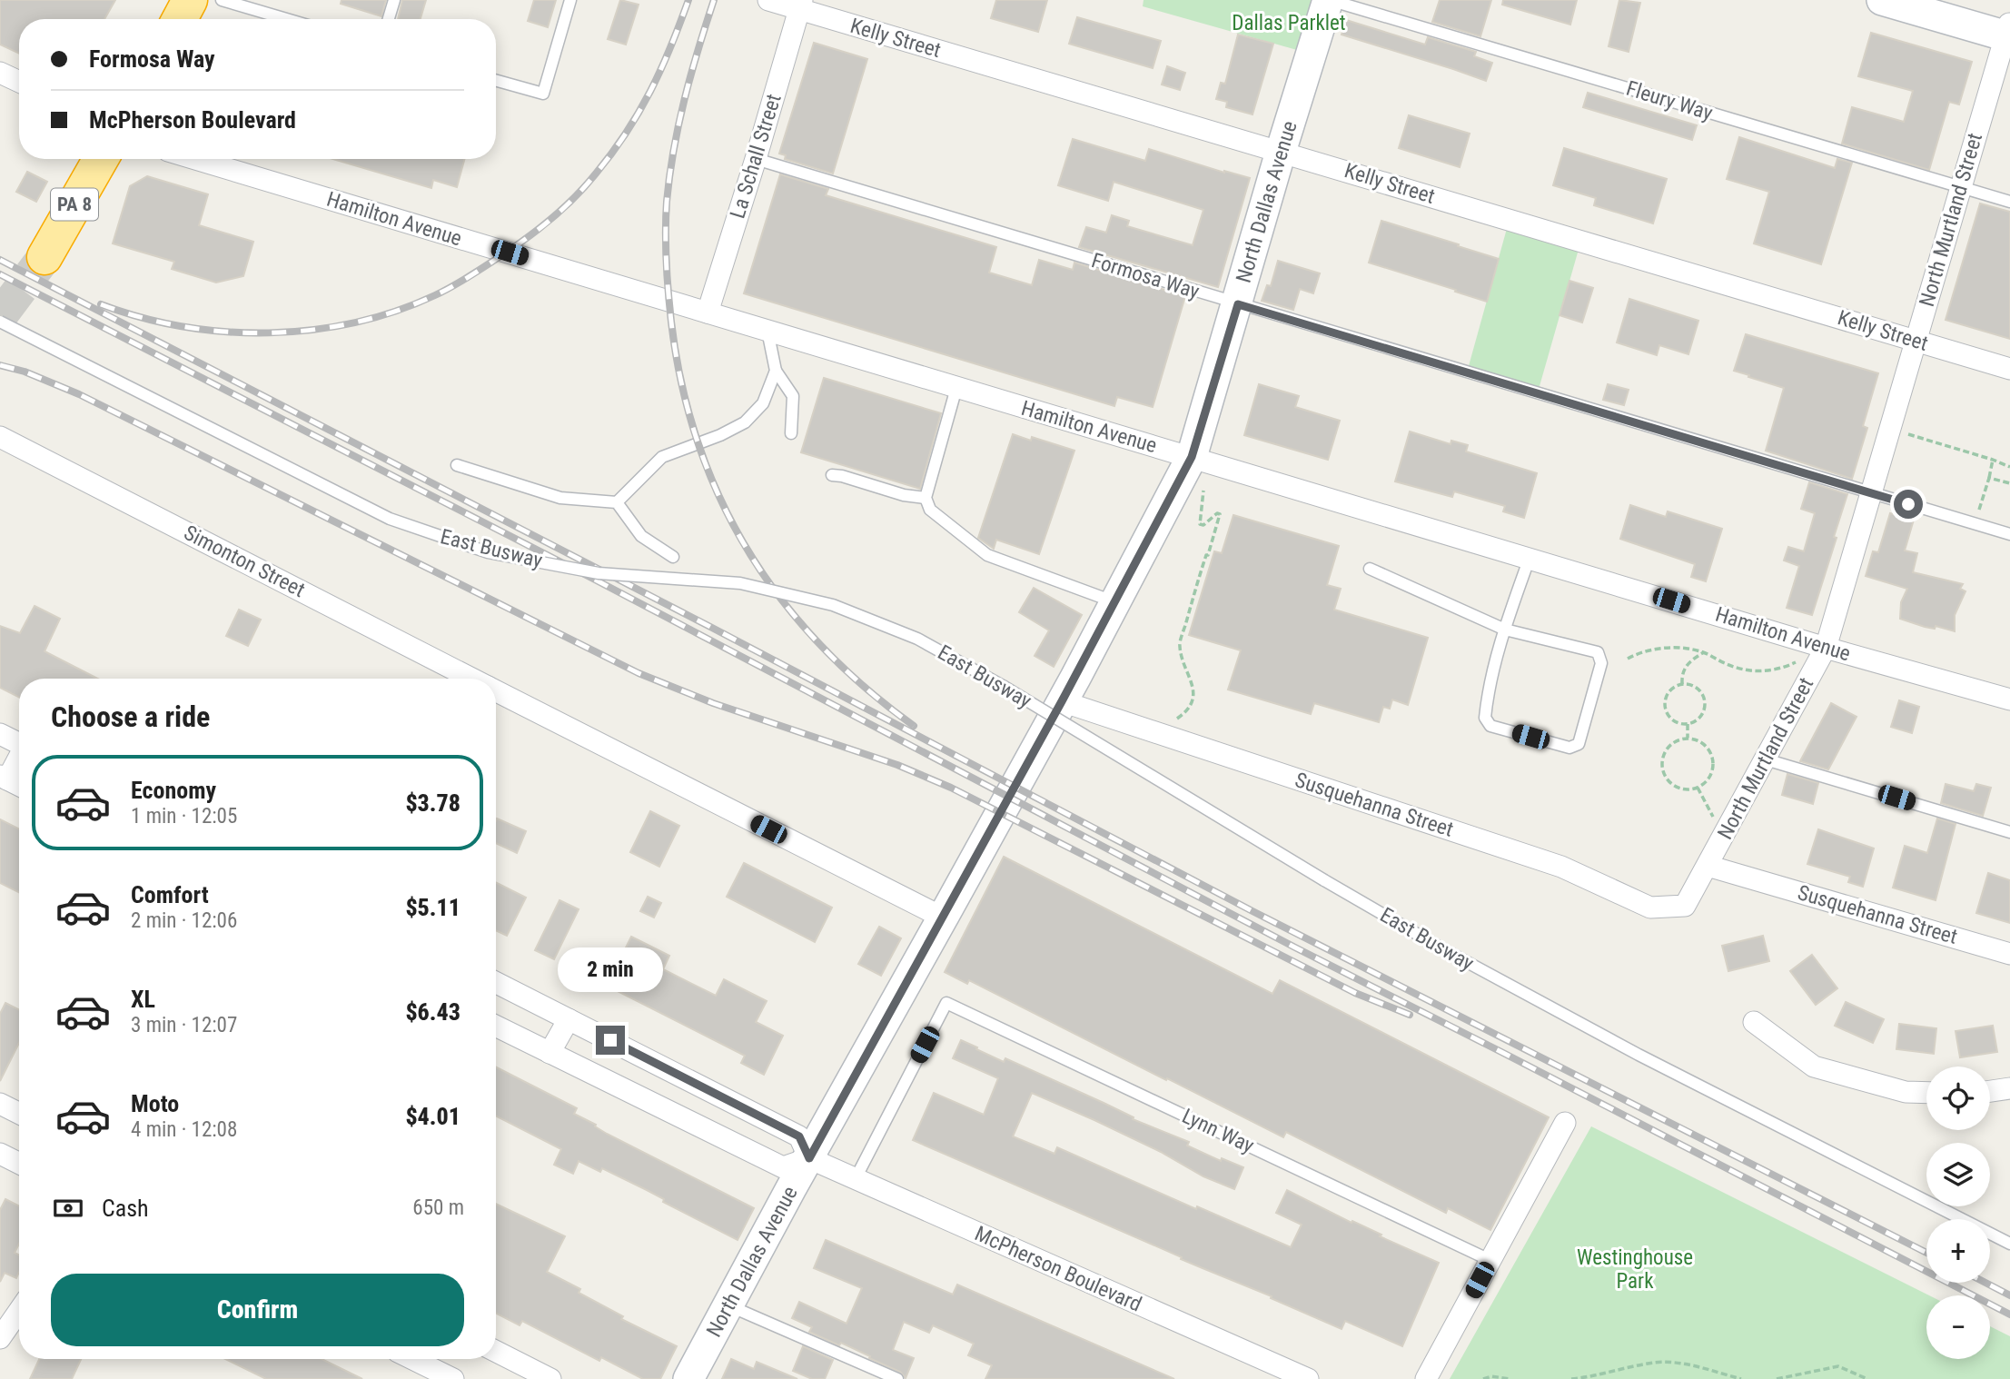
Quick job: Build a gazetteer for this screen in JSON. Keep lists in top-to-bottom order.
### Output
{
  "streets": {
    "highway": ["PA 8"],
    "main road": ["North Dallas Avenue"],
    "street": [
      "Kelly Street",
      "La Schall Street",
      "Hamilton Avenue",
      "North Murtland Street",
      "Simonton Street",
      "Susquehanna Street",
      "McPherson Boulevard"
    ],
    "lane": [
      "Fleury Way",
      "Formosa Way",
      "East Busway",
      "Lynn Way"
    ]
  },
  "crossings": [
    ["Kelly Street", "La Schall Street"],
    ["Kelly Street", "North Dallas Avenue"],
    ["Kelly Street", "North Murtland Street"],
    ["Fleury Way", "North Dallas Avenue"],
    ["Fleury Way", "North Murtland Street"],
    ["La Schall Street", "Hamilton Avenue"],
    ["La Schall Street", "Formosa Way"],
    ["North Dallas Avenue", "Hamilton Avenue"],
    ["North Dallas Avenue", "Formosa Way"],
    ["North Dallas Avenue", "Simonton Street"],
    ["North Dallas Avenue", "Susquehanna Street"],
    ["North Dallas Avenue", "McPherson Boulevard"],
    ["Hamilton Avenue", "North Murtland Street"],
    ["North Murtland Street", "Formosa Way"],
    ["North Murtland Street", "Susquehanna Street"],
    ["Lynn Way", "McPherson Boulevard"]
  ],
  "parks": ["Dallas Parklet", "Westinghouse Park"],
  "page": {
    "banner": ["Formosa Way", "McPherson Boulevard"],
    "heading": "Choose a ride",
    "list": [
      {
        "name": "Economy",
        "note": "1 min · 12:05",
        "value": "$3.78"
      },
      {
        "name": "Comfort",
        "note": "2 min · 12:06",
        "value": "$5.11"
      },
      {
        "name": "XL",
        "note": "3 min · 12:07",
        "value": "$6.43"
      },
      {
        "name": "Moto",
        "note": "4 min · 12:08",
        "value": "$4.01"
      }
    ],
    "bubble": "2 min",
    "map_buttons": ["+", "−"],
    "pay": ["Cash", "650 m"],
    "buttons": "Confirm"
  }
}
